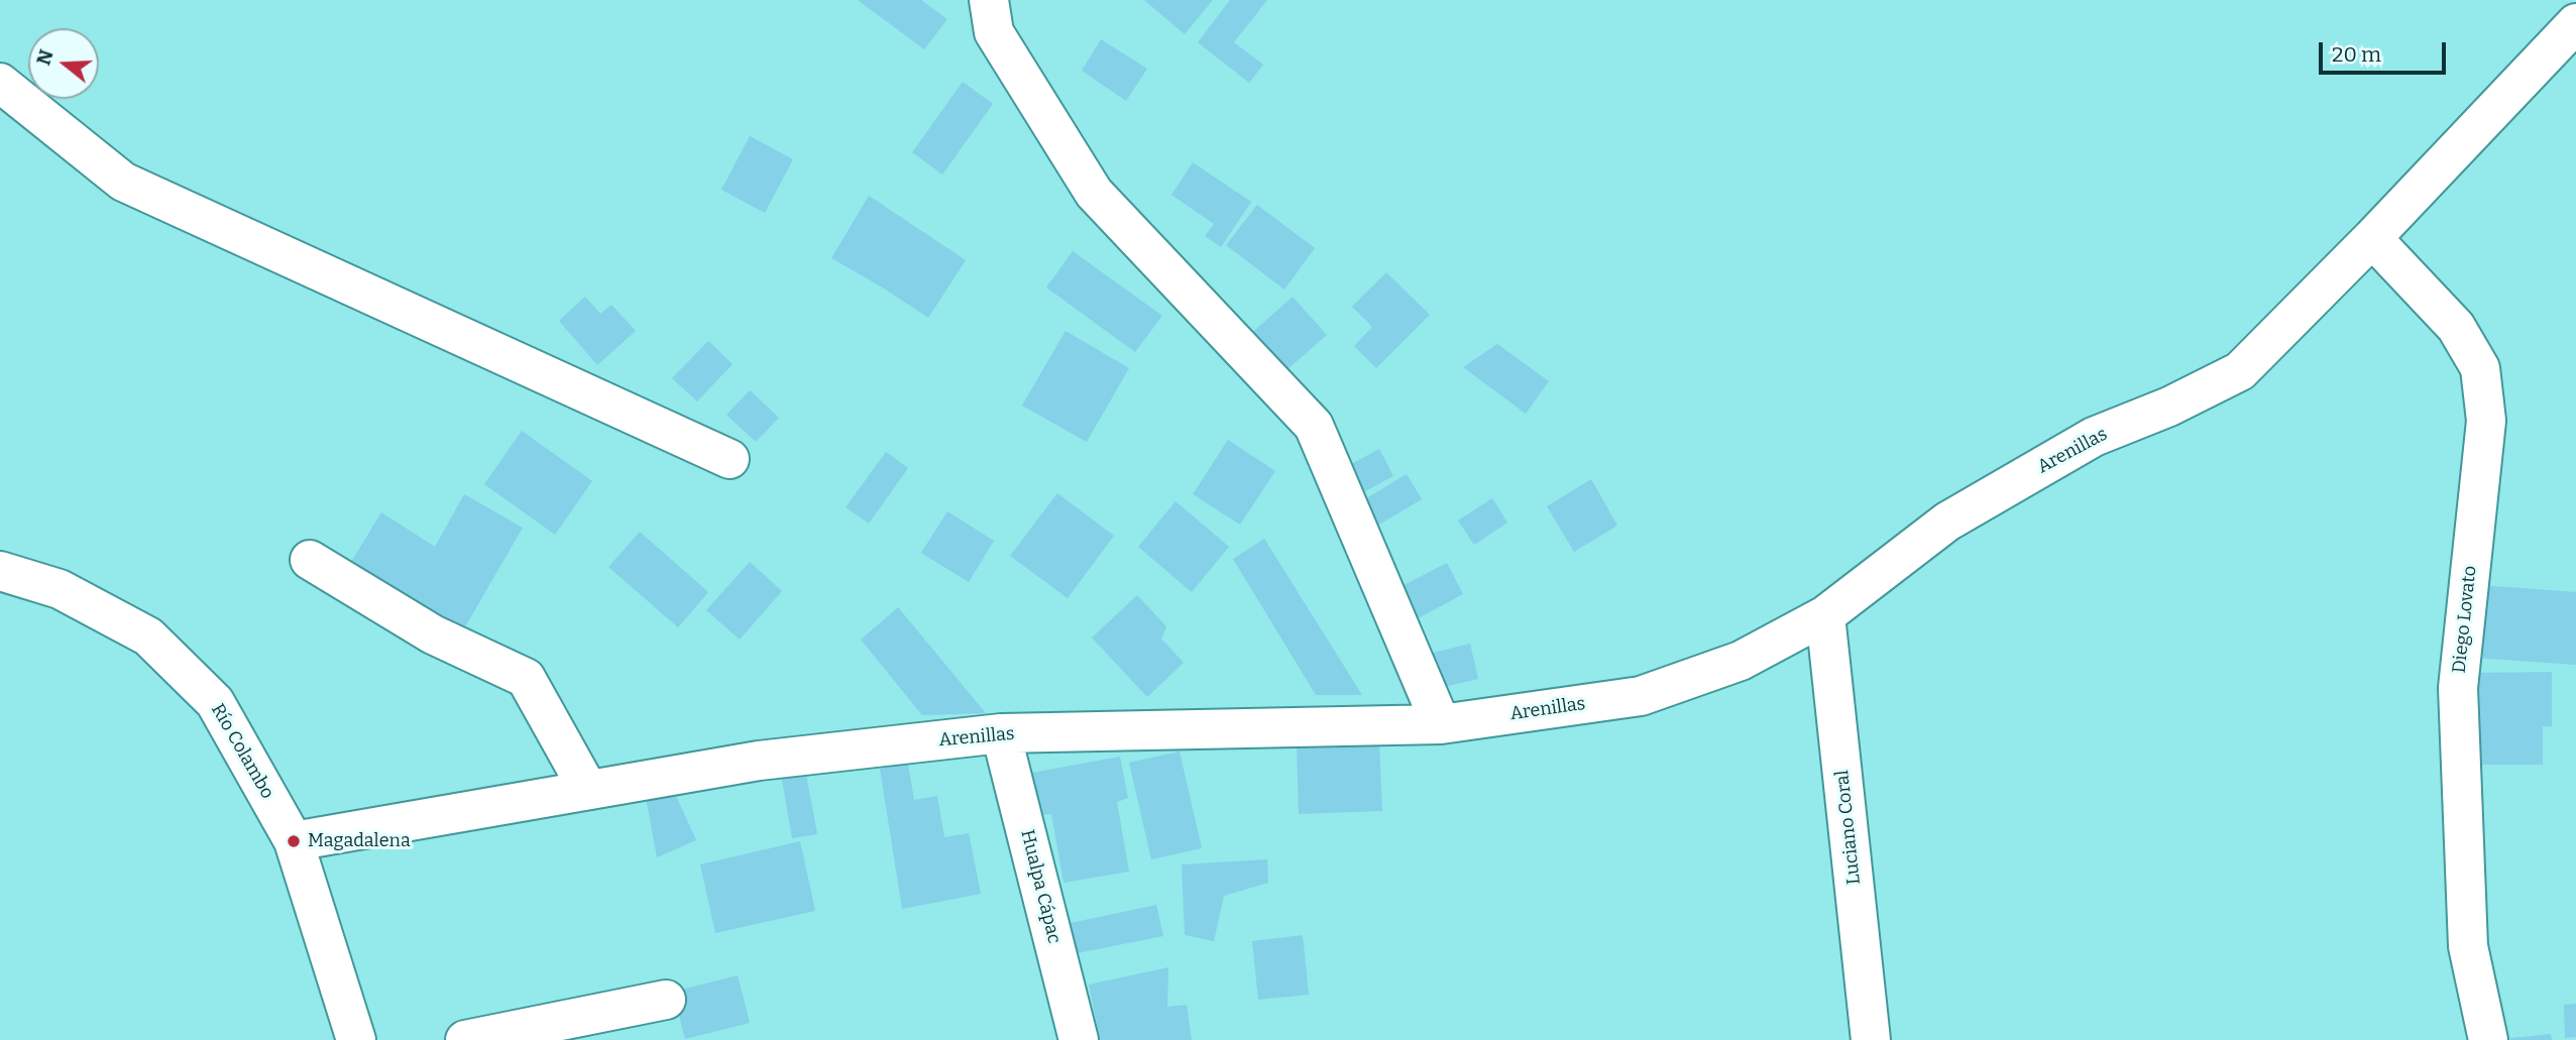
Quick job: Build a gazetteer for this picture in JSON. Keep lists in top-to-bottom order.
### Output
{
  "streets": {
    "street": [
      "Arenillas",
      "Diego Lovato",
      "Río Colambo",
      "Luciano Coral",
      "Hualpa Cápac"
    ]
  },
  "crossings": [
    ["Arenillas", "Diego Lovato"],
    ["Arenillas", "Río Colambo"],
    ["Arenillas", "Luciano Coral"],
    ["Arenillas", "Hualpa Cápac"]
  ],
  "places": ["Magadalena"],
  "scale_bar": "20 m",
  "north": "left"
}
